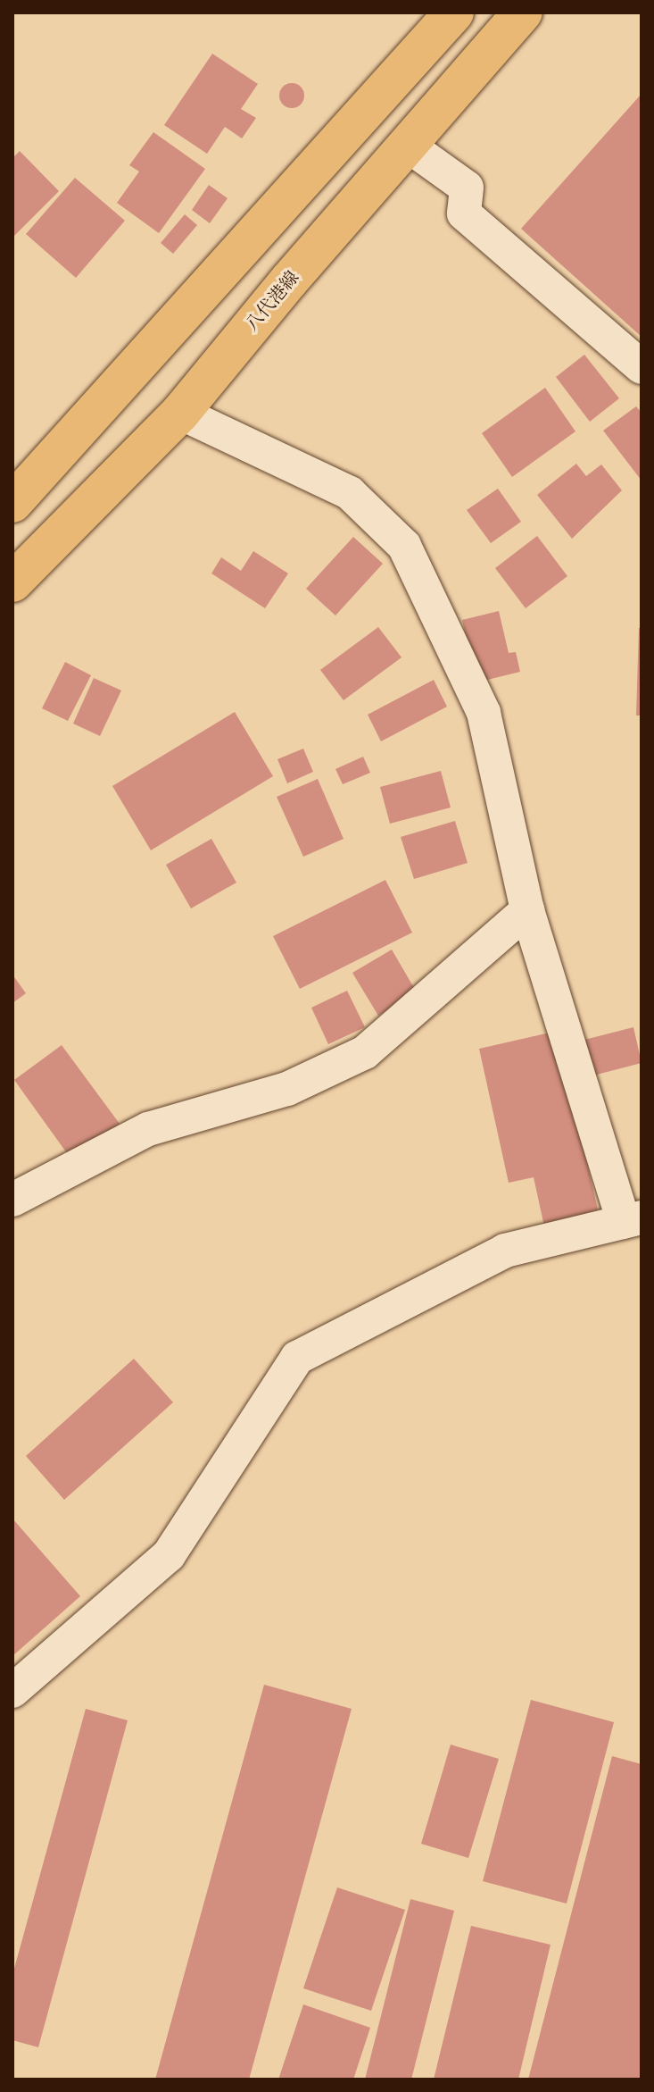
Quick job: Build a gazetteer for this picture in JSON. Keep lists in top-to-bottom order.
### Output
{
  "streets": {
    "main road": ["八代港線"]
  }
}
